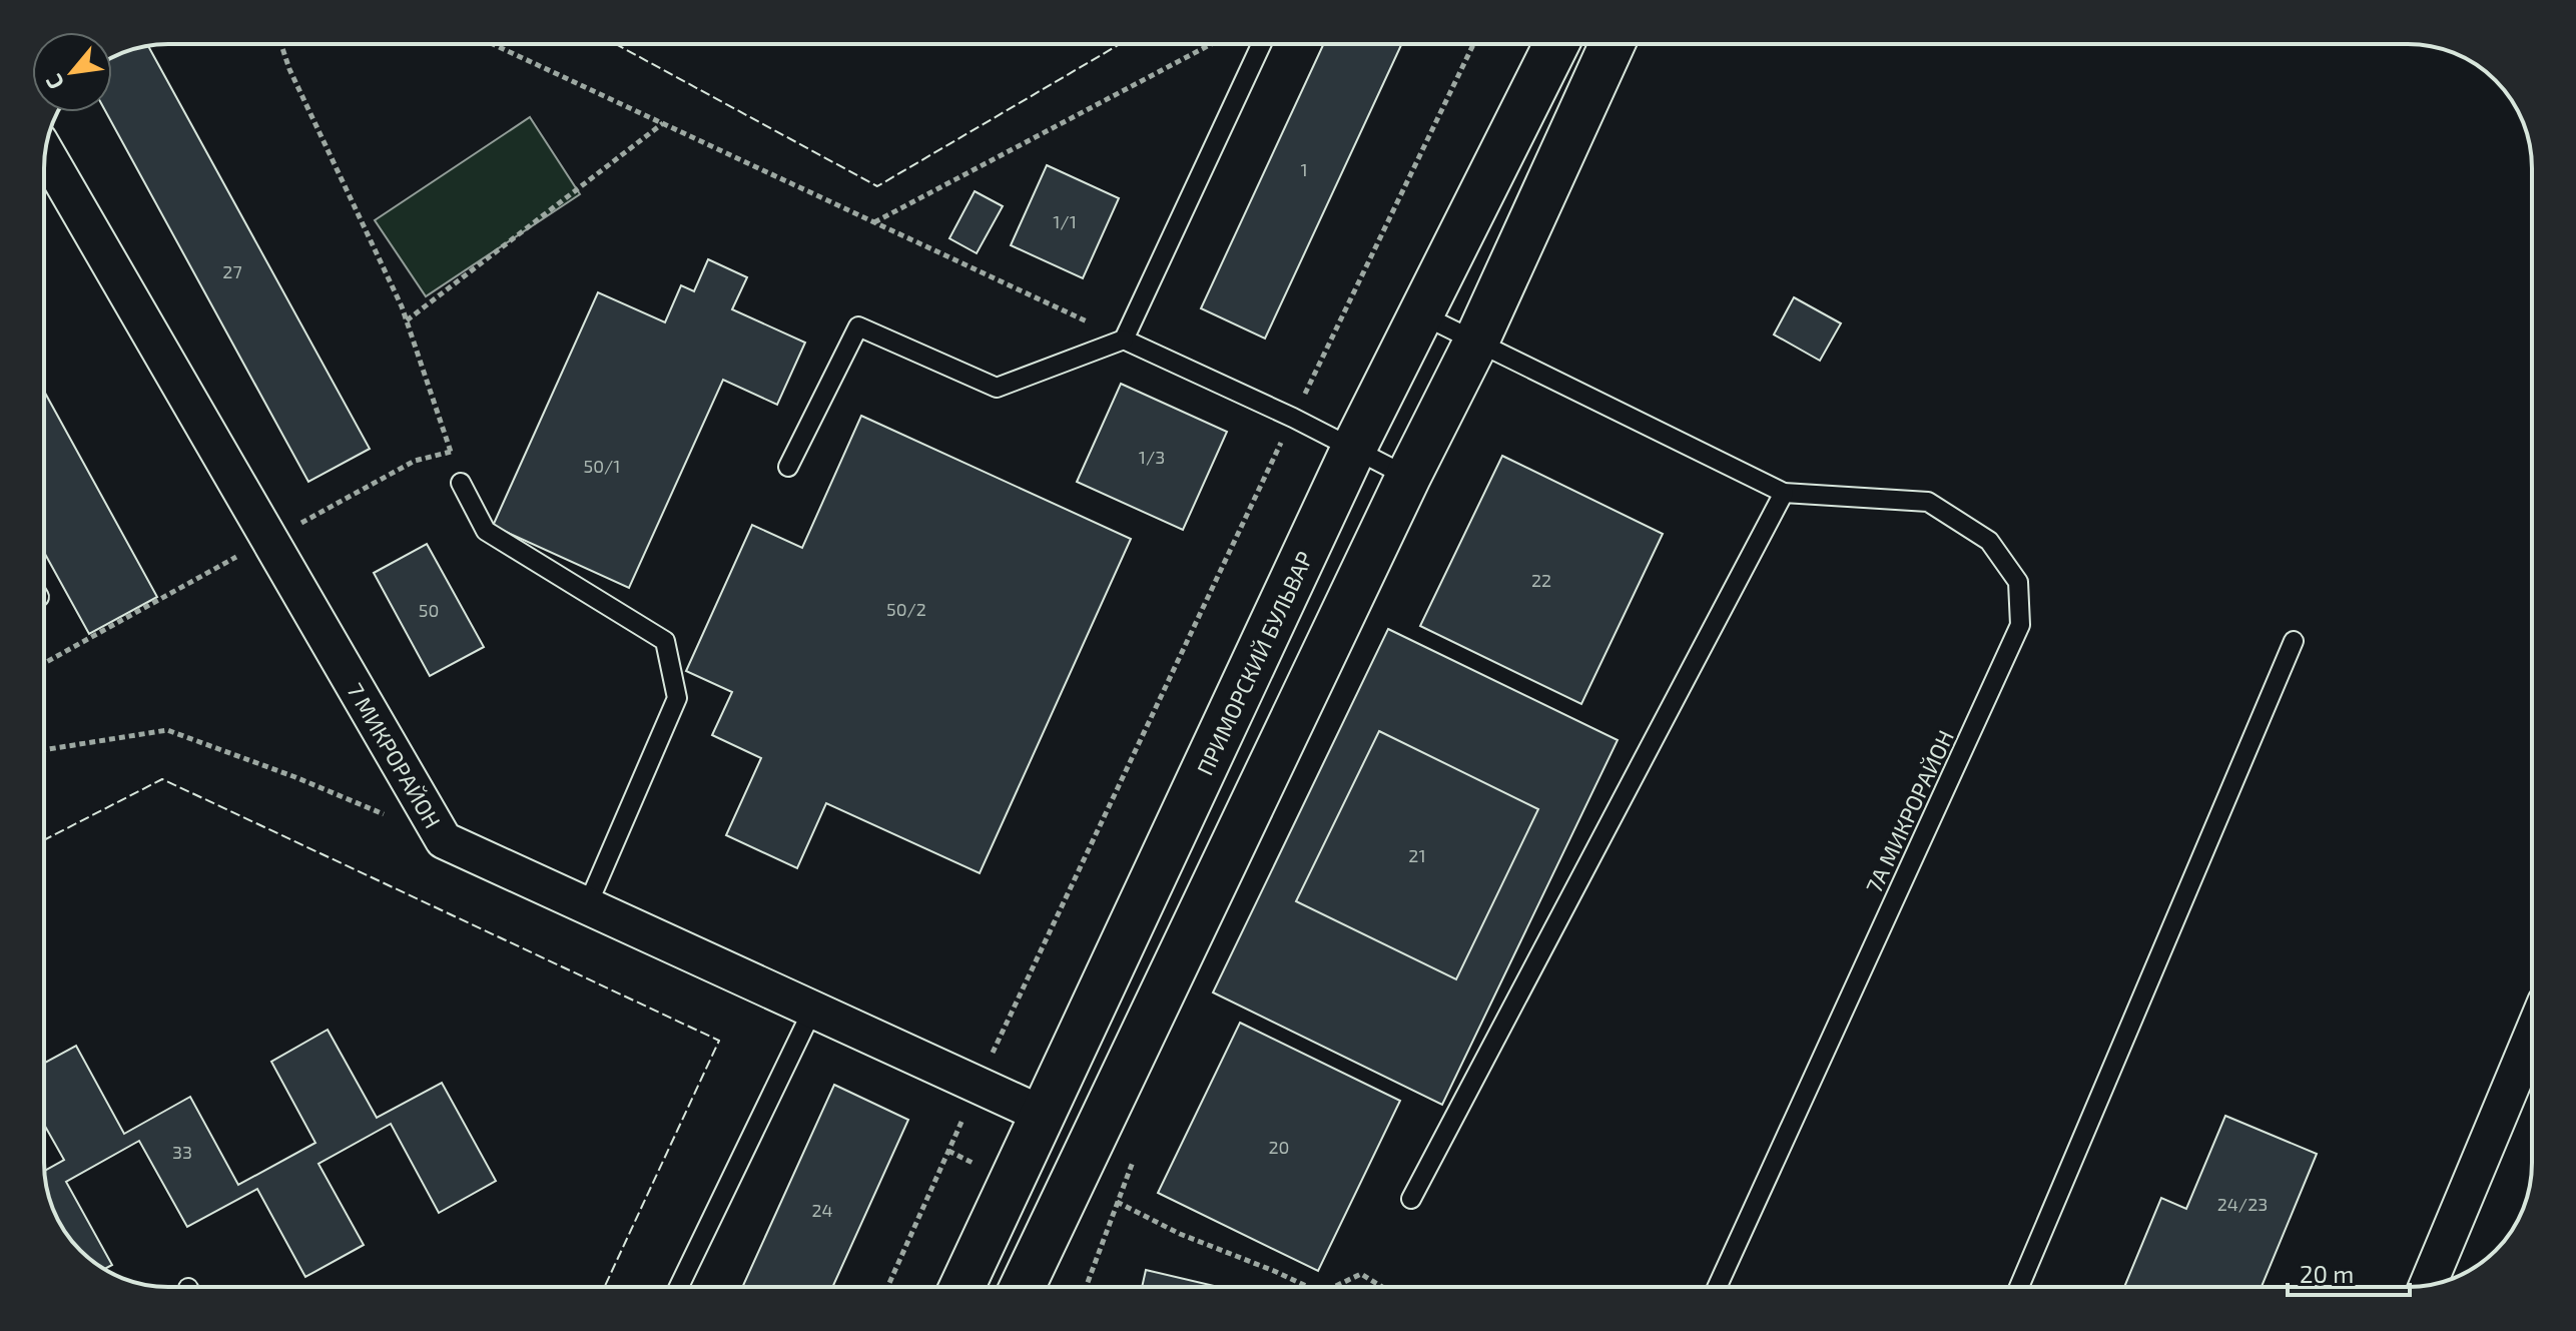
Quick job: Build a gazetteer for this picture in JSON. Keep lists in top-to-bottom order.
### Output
{
  "streets": {
    "street": ["ПРИМОРСКИЙ БУЛЬВАР", "7 МИКРОРАЙОН"],
    "lane": ["7А МИКРОРАЙОН"]
  },
  "crossings": [
    ["ПРИМОРСКИЙ БУЛЬВАР", "7 МИКРОРАЙОН"]
  ],
  "house_numbers": [
    "1",
    "1/1",
    "27",
    "1/3",
    "50/1",
    "22",
    "50/2",
    "50",
    "21",
    "20",
    "33",
    "24/23",
    "24"
  ],
  "scale_bar": "20 m",
  "north": "bottom left"
}
